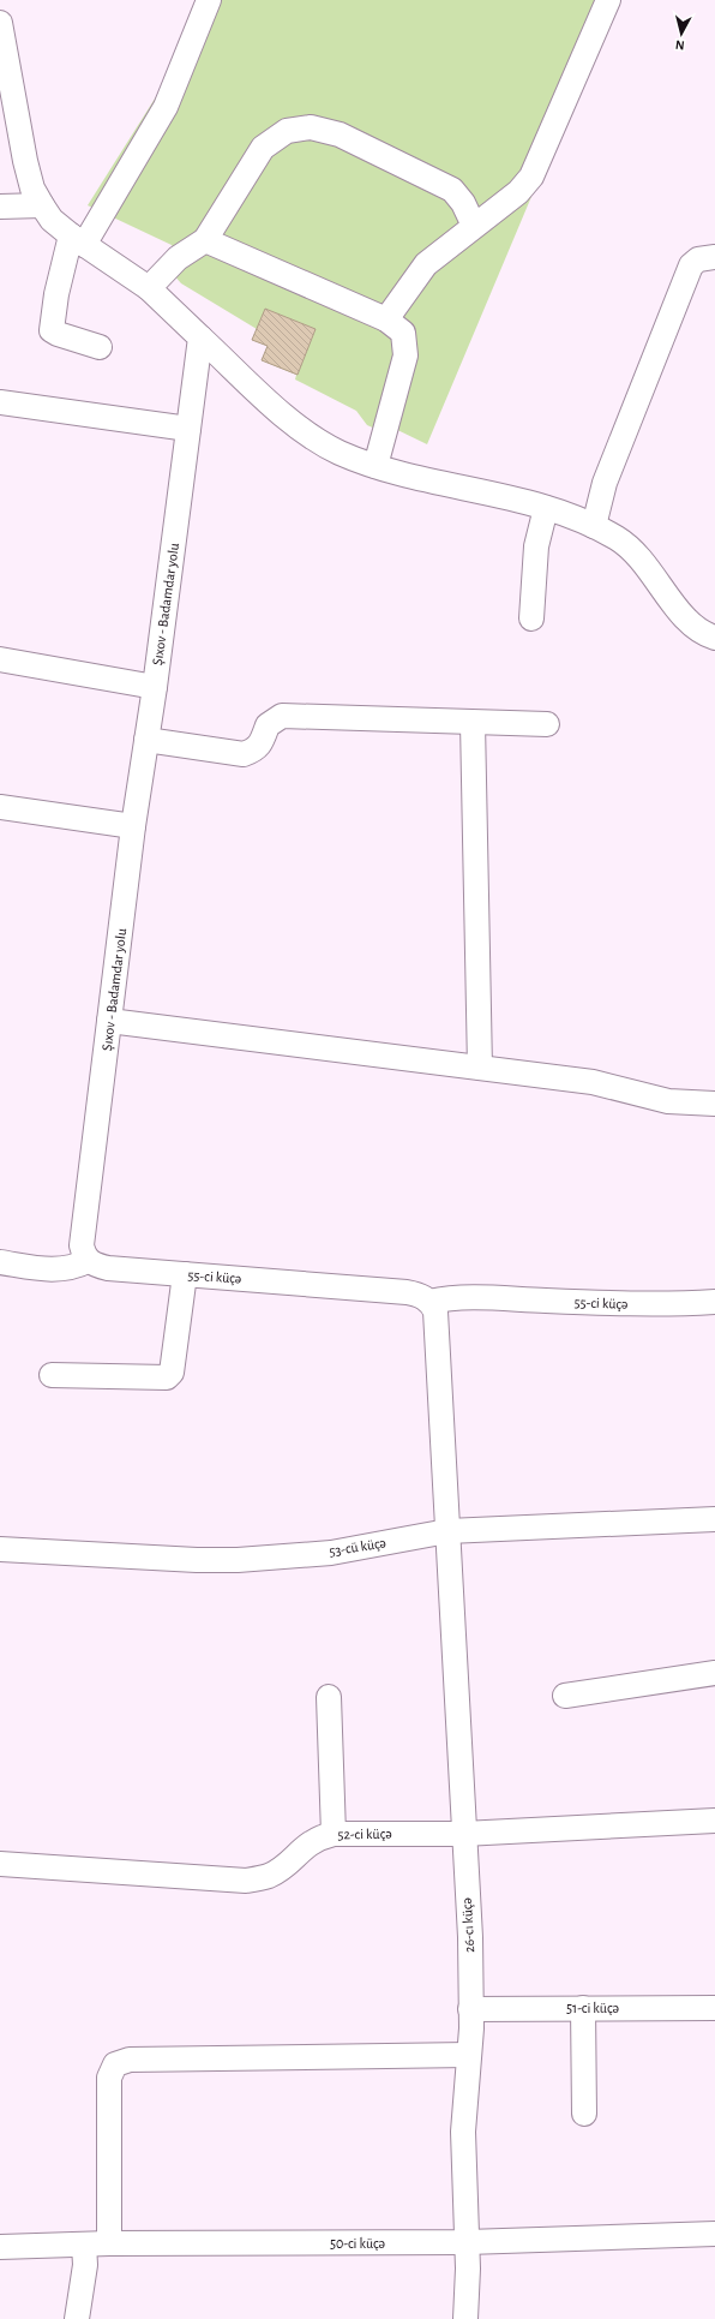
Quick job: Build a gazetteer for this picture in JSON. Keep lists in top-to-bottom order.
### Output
{
  "streets": {
    "street": [
      "Şıxov - Badamdar yolu",
      "55-ci küçə",
      "53-cü küçə",
      "52-ci küçə",
      "26-cı küçə",
      "51-ci küçə",
      "50-ci küçə"
    ]
  },
  "crossings": [
    ["Şıxov - Badamdar yolu", "55-ci küçə"],
    ["53-cü küçə", "26-cı küçə"],
    ["52-ci küçə", "26-cı küçə"],
    ["26-cı küçə", "51-ci küçə"],
    ["26-cı küçə", "50-ci küçə"]
  ],
  "north": "bottom"
}
